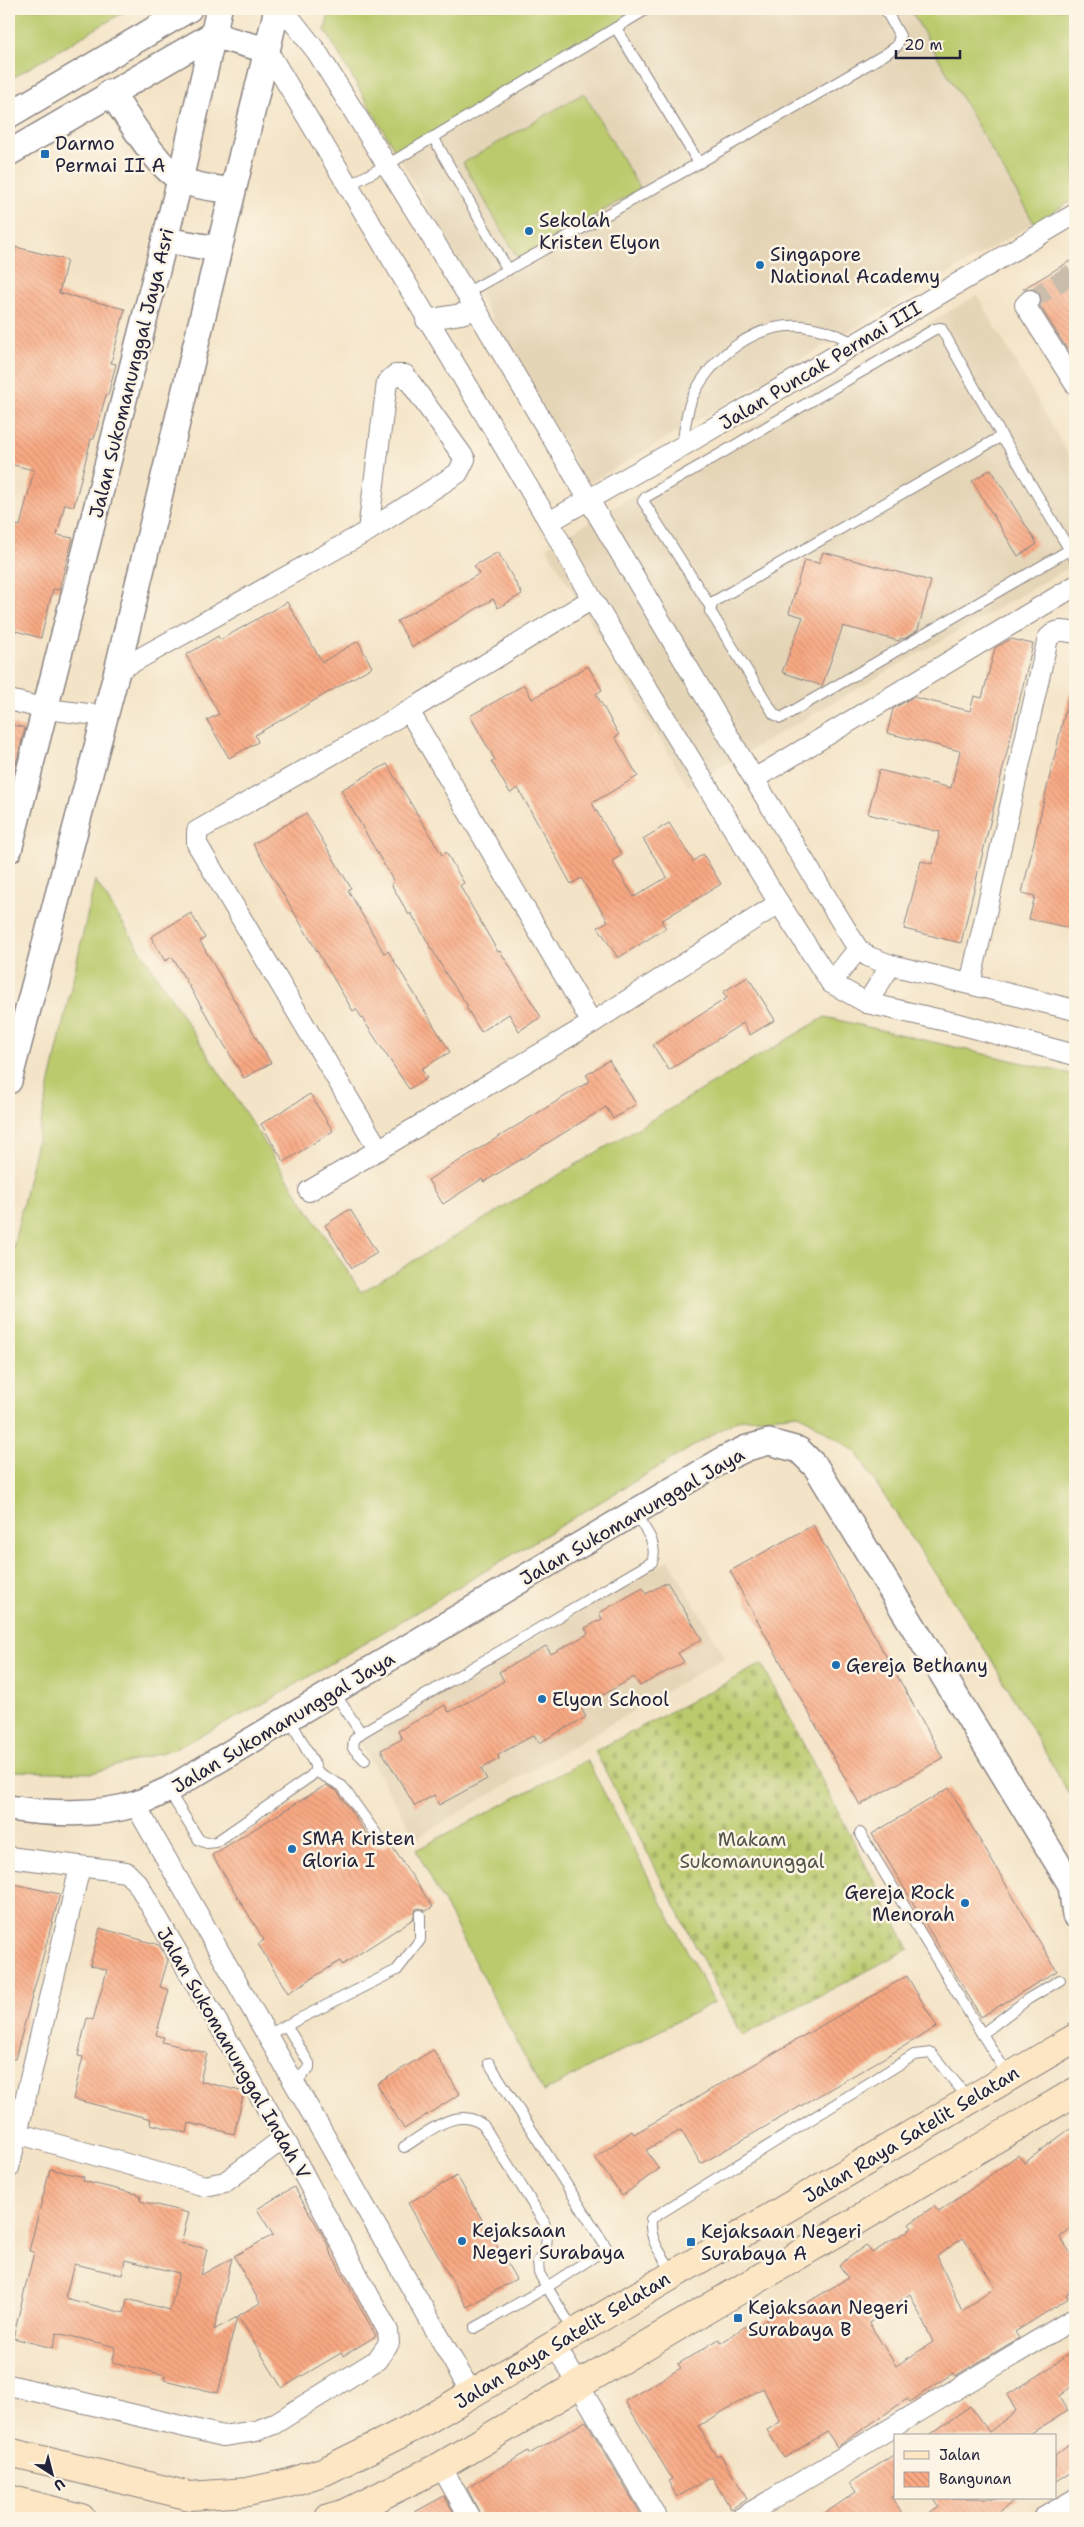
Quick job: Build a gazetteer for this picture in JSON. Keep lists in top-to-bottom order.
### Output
{
  "streets": {
    "main road": ["Jalan Raya Satelit Selatan"],
    "street": [
      "Jalan Puncak Permai III",
      "Jalan Sukomanunggal Jaya Asri",
      "Jalan Sukomanunggal Jaya",
      "Jalan Sukomanunggal Indah V"
    ]
  },
  "parks": ["Makam Sukomanunggal"],
  "places": {
    "transit": ["Darmo Permai II A", "Kejaksaan Negeri Surabaya A", "Kejaksaan Negeri Surabaya B"],
    "other": [
      "Sekolah Kristen Elyon",
      "Singapore National Academy",
      "Gereja Bethany",
      "Elyon School",
      "SMA Kristen Gloria I",
      "Gereja Rock Menorah",
      "Kejaksaan Negeri Surabaya"
    ]
  },
  "legend": ["Jalan", "Bangunan"],
  "scale_bar": "20 m",
  "north": "bottom right"
}
